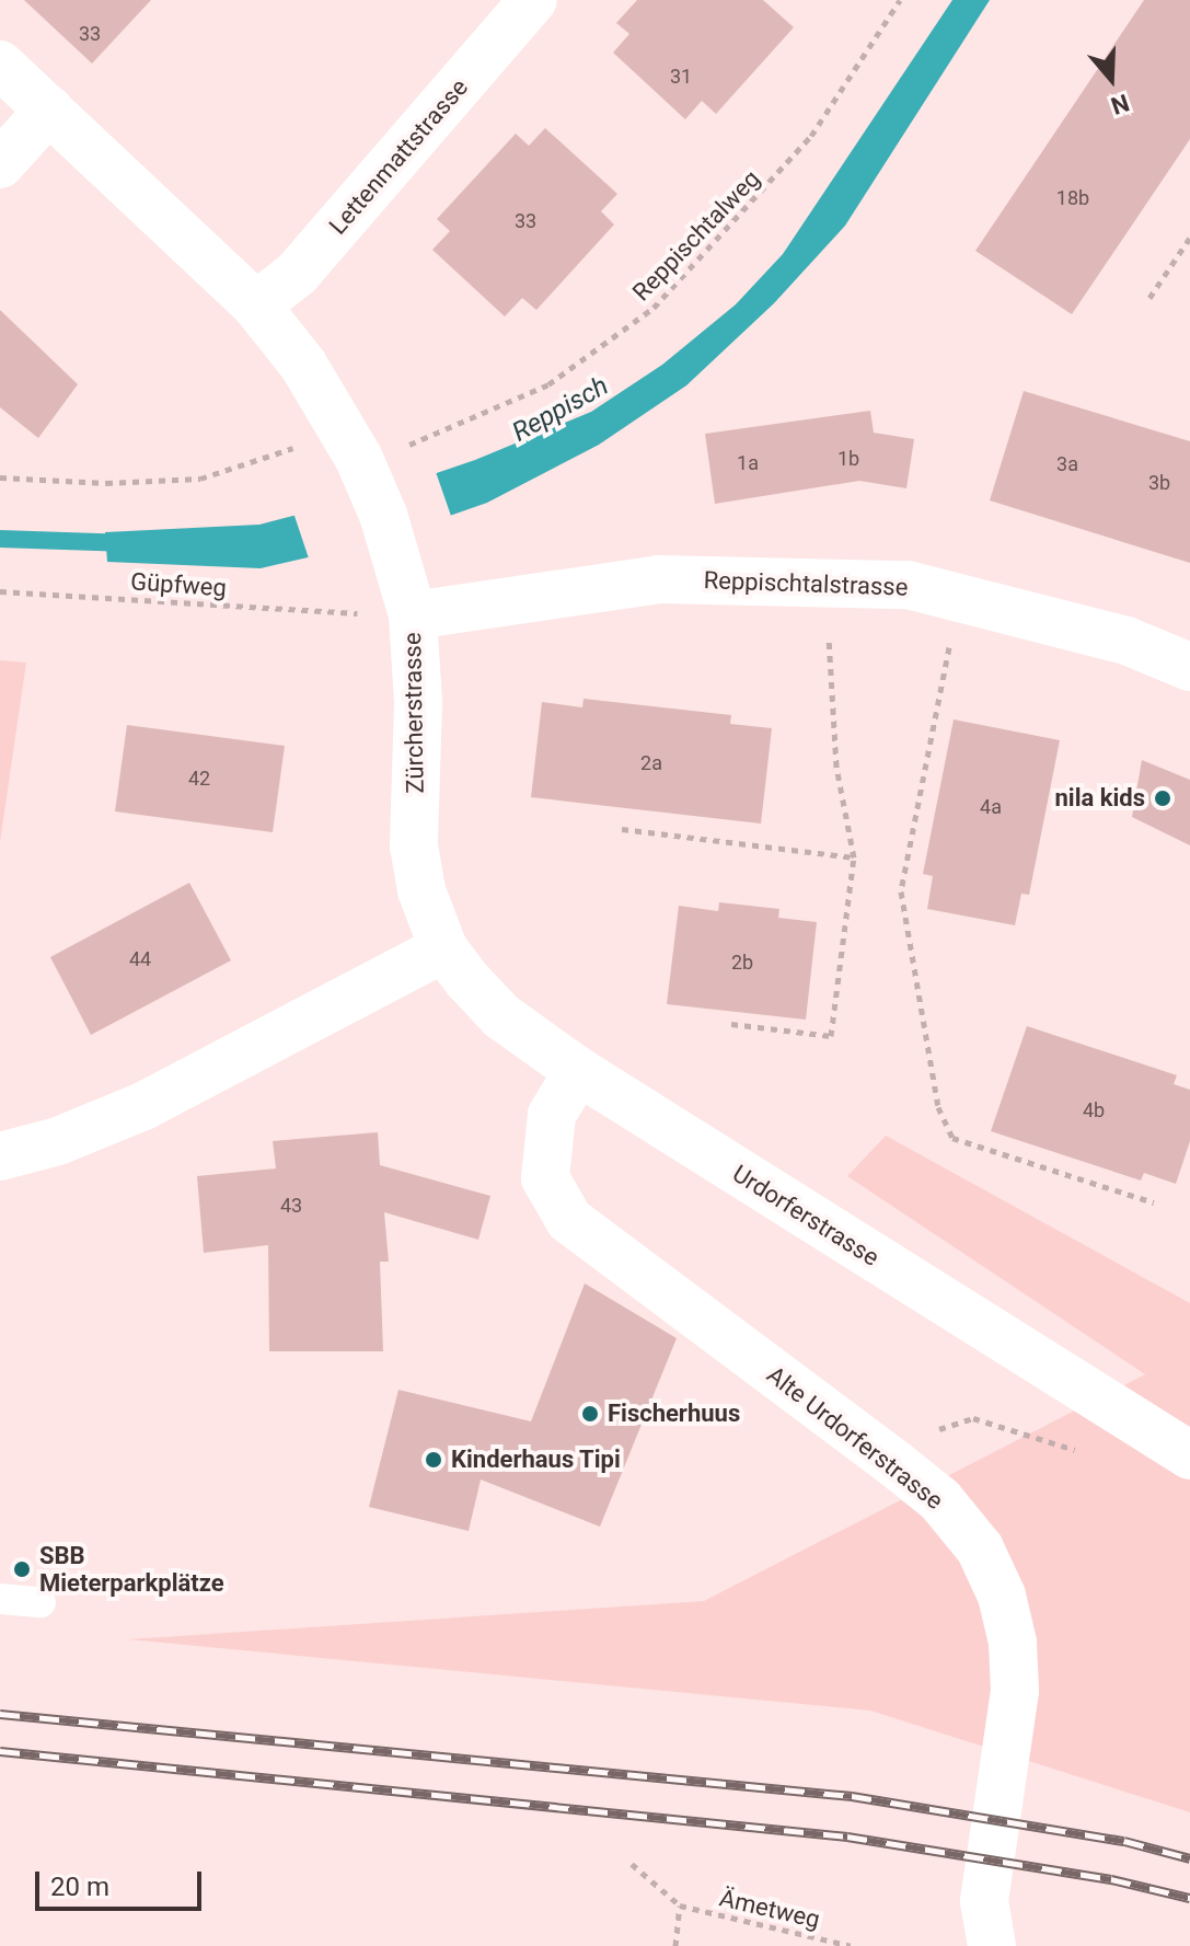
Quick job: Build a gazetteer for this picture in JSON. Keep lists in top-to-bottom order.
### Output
{
  "streets": {
    "street": [
      "Lettenmattstrasse",
      "Reppischtalstrasse",
      "Zürcherstrasse",
      "Urdorferstrasse",
      "Alte Urdorferstrasse"
    ],
    "path": ["Reppischtalweg", "Güpfweg", "Ämetweg"]
  },
  "crossings": [
    ["Lettenmattstrasse", "Zürcherstrasse"],
    ["Reppischtalstrasse", "Zürcherstrasse"],
    ["Zürcherstrasse", "Urdorferstrasse"],
    ["Urdorferstrasse", "Alte Urdorferstrasse"]
  ],
  "water": ["Reppisch"],
  "places": [
    "nila kids",
    "Fischerhuus",
    "Kinderhaus Tipi",
    "SBB Mieterparkplätze"
  ],
  "house_numbers": [
    "33",
    "31",
    "18b",
    "33",
    "1b",
    "1a",
    "3a",
    "3b",
    "2a",
    "42",
    "4a",
    "44",
    "2b",
    "4b",
    "43"
  ],
  "scale_bar": "20 m",
  "north": "bottom"
}
